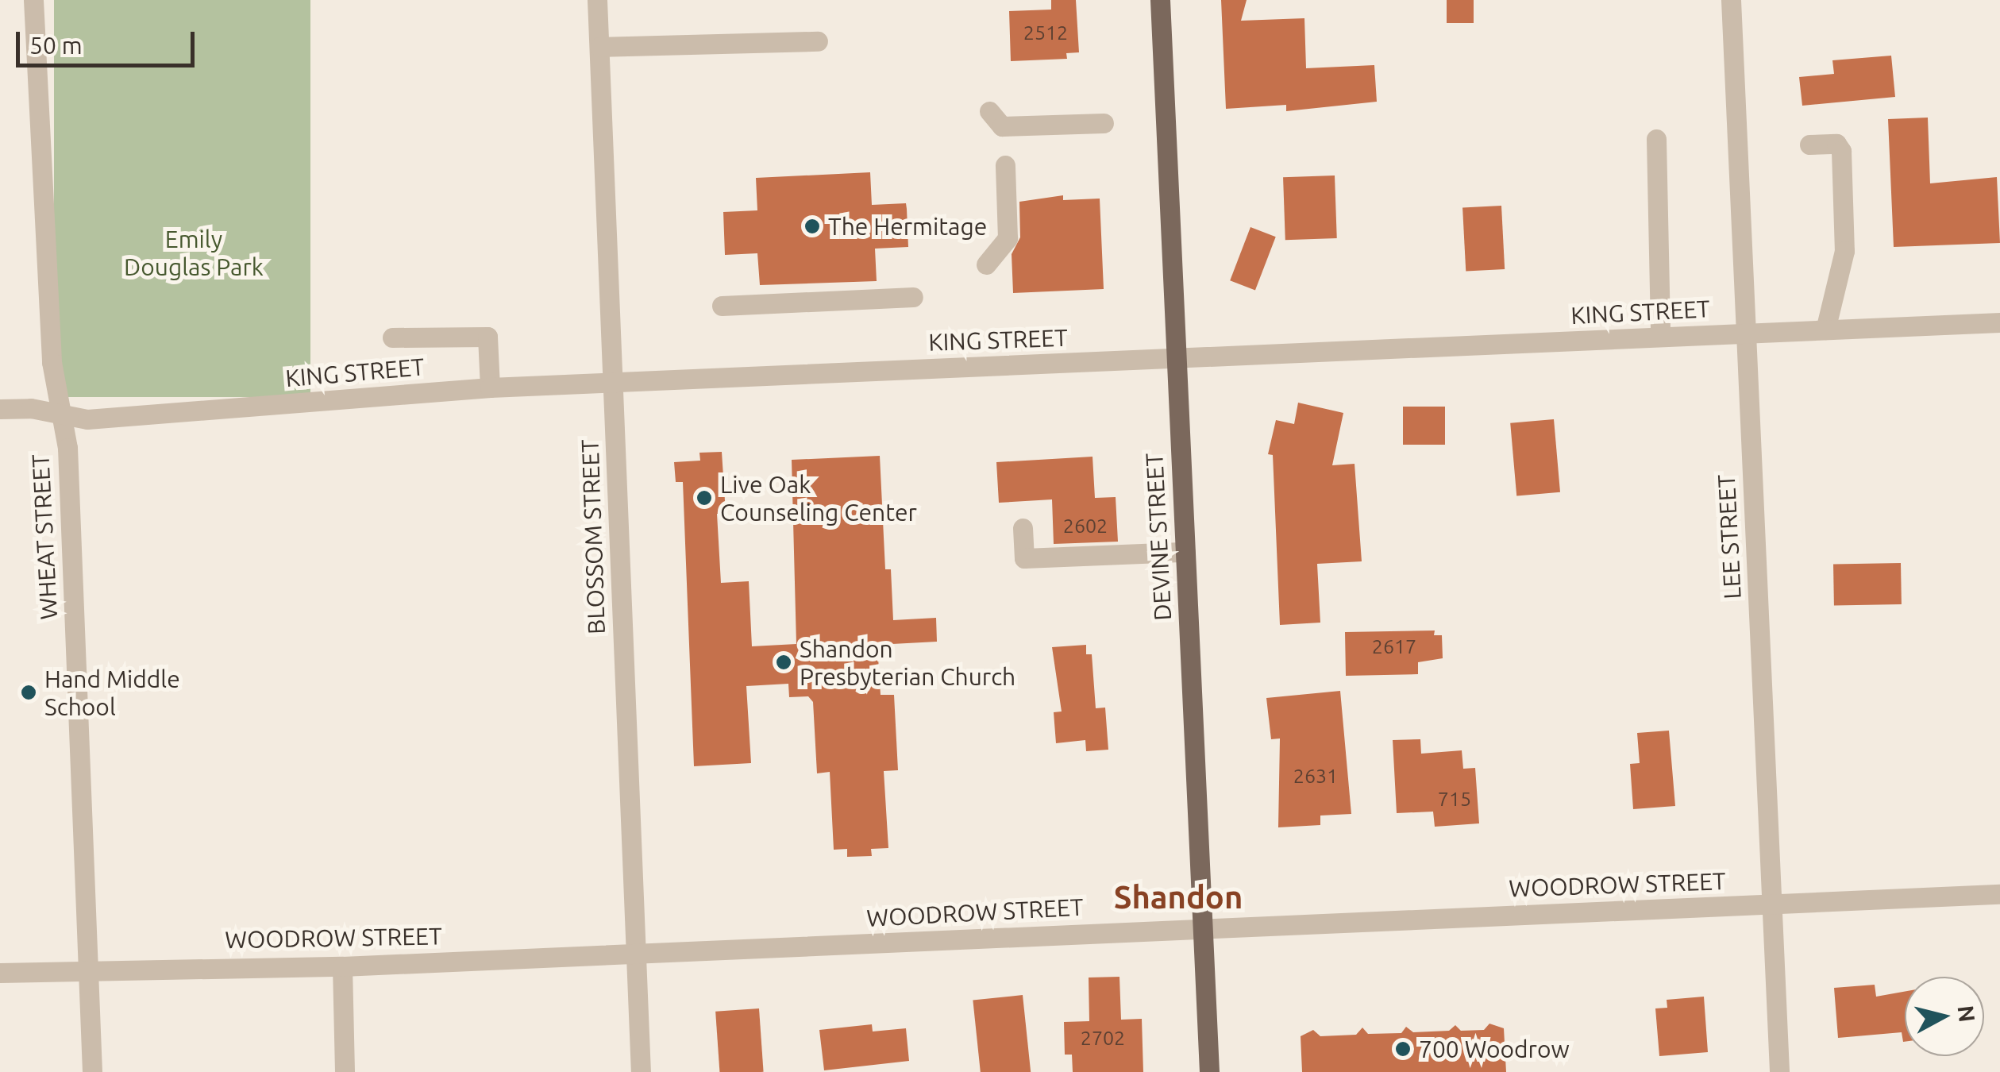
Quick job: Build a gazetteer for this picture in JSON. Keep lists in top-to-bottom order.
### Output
{
  "streets": {
    "main road": ["DEVINE STREET"],
    "street": [
      "KING STREET",
      "WHEAT STREET",
      "BLOSSOM STREET",
      "LEE STREET",
      "WOODROW STREET"
    ]
  },
  "crossings": [
    ["KING STREET", "WHEAT STREET"],
    ["KING STREET", "BLOSSOM STREET"],
    ["KING STREET", "DEVINE STREET"],
    ["KING STREET", "LEE STREET"],
    ["WHEAT STREET", "WOODROW STREET"],
    ["BLOSSOM STREET", "WOODROW STREET"],
    ["DEVINE STREET", "WOODROW STREET"],
    ["LEE STREET", "WOODROW STREET"]
  ],
  "districts": ["Shandon"],
  "parks": ["Emily Douglas Park"],
  "places": [
    "The Hermitage",
    "Live Oak Counseling Center",
    "Shandon Presbyterian Church",
    "Hand Middle School",
    "700 Woodrow"
  ],
  "house_numbers": [
    "2512",
    "2602",
    "2617",
    "2631",
    "715",
    "2702"
  ],
  "scale_bar": "50 m",
  "north": "right"
}
